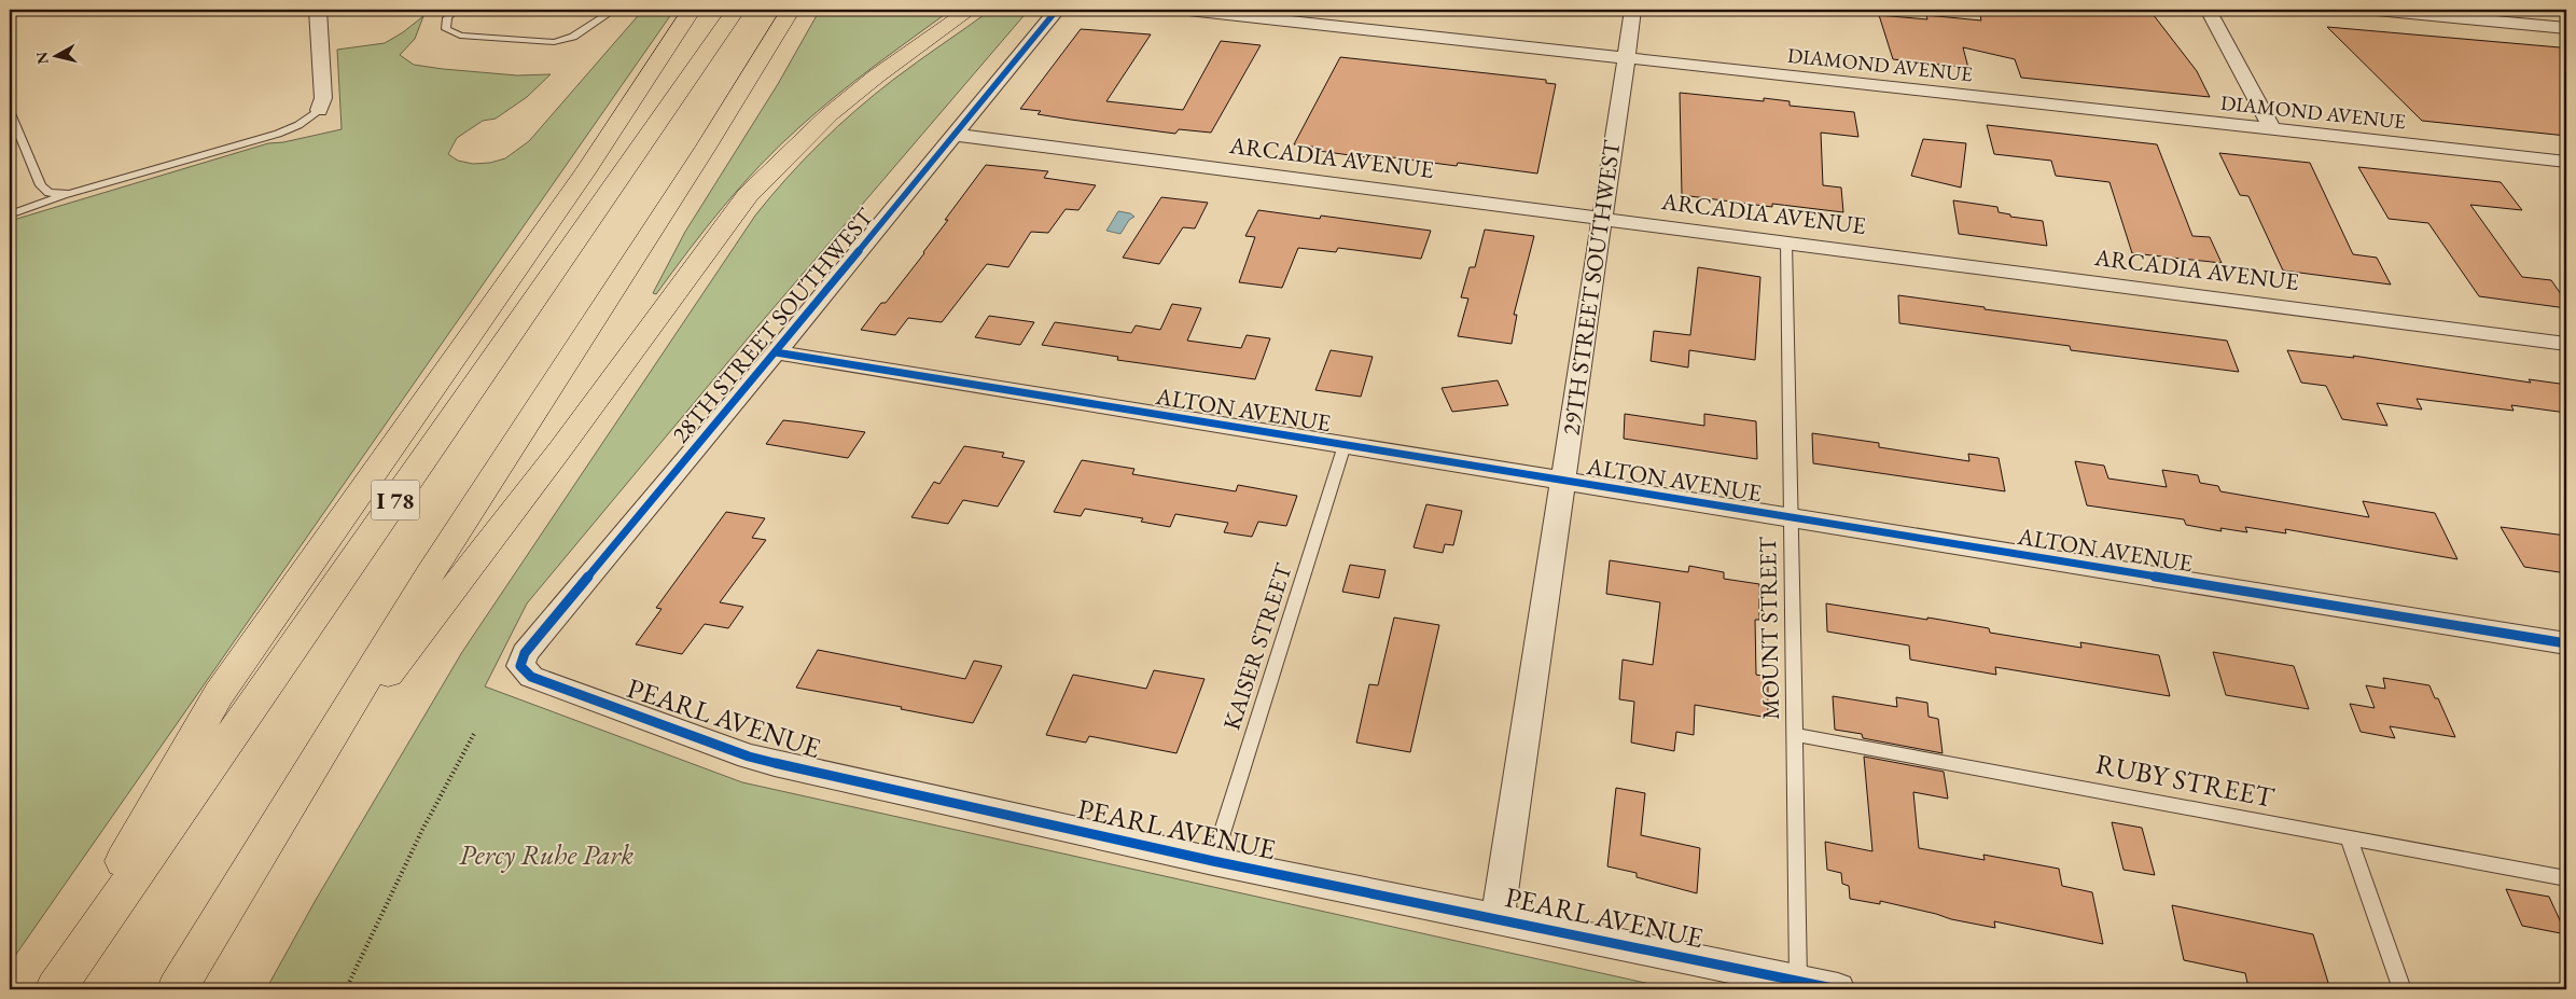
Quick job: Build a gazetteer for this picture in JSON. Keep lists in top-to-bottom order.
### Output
{
  "streets": {
    "highway": ["I 78"],
    "street": [
      "DIAMOND AVENUE",
      "ARCADIA AVENUE",
      "29TH STREET SOUTHWEST",
      "28TH STREET SOUTHWEST",
      "ALTON AVENUE",
      "PEARL AVENUE"
    ],
    "lane": ["MOUNT STREET", "KAISER STREET", "RUBY STREET"]
  },
  "crossings": [
    ["DIAMOND AVENUE", "29TH STREET SOUTHWEST"],
    ["ARCADIA AVENUE", "29TH STREET SOUTHWEST"],
    ["ARCADIA AVENUE", "28TH STREET SOUTHWEST"],
    ["ARCADIA AVENUE", "MOUNT STREET"],
    ["29TH STREET SOUTHWEST", "ALTON AVENUE"],
    ["29TH STREET SOUTHWEST", "PEARL AVENUE"],
    ["28TH STREET SOUTHWEST", "ALTON AVENUE"],
    ["28TH STREET SOUTHWEST", "PEARL AVENUE"],
    ["ALTON AVENUE", "MOUNT STREET"],
    ["ALTON AVENUE", "KAISER STREET"],
    ["MOUNT STREET", "PEARL AVENUE"],
    ["MOUNT STREET", "RUBY STREET"],
    ["KAISER STREET", "PEARL AVENUE"]
  ],
  "parks": ["Percy Ruhe Park"],
  "north": "left"
}
